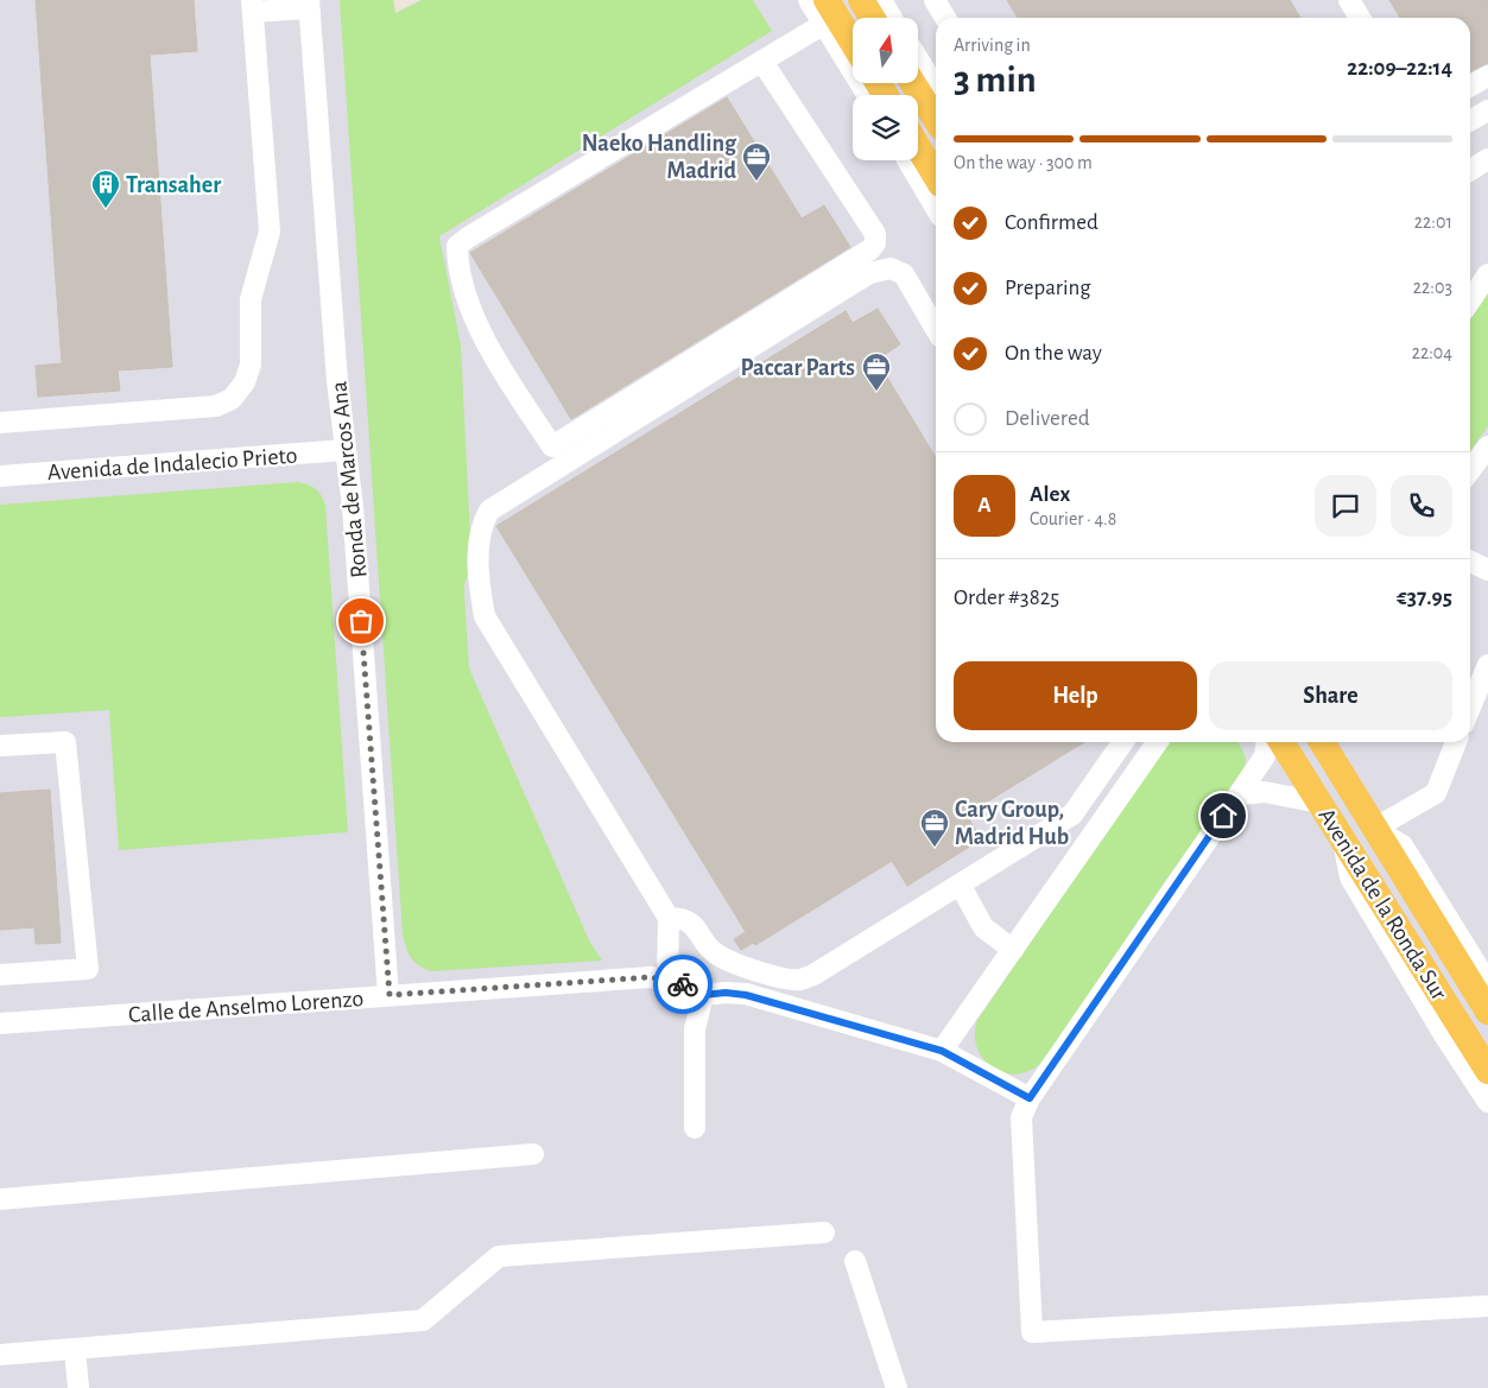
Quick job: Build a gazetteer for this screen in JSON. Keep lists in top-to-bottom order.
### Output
{
  "streets": {
    "main road": ["Avenida de la Ronda Sur"],
    "street": ["Avenida de Indalecio Prieto", "Ronda de Marcos Ana", "Calle de Anselmo Lorenzo"]
  },
  "crossings": [
    ["Avenida de Indalecio Prieto", "Ronda de Marcos Ana"],
    ["Ronda de Marcos Ana", "Calle de Anselmo Lorenzo"]
  ],
  "places": {
    "office": ["Naeko Handling Madrid", "Paccar Parts", "Cary Group, Madrid Hub"],
    "building": ["Transaher"]
  },
  "north": "top",
  "page": {
    "heading": ["3 min", "Arriving in", "22:09–22:14"],
    "panel": [
      "Alex",
      "Courier · 4.8",
      "Order #3825",
      "€37.95"
    ],
    "bar": "On the way · 300 m",
    "list": [
      ["Confirmed", "22:01"],
      ["Preparing", "22:03"],
      ["On the way", "22:04"],
      "Delivered"
    ],
    "round": "A",
    "buttons": ["Help", "Share"]
  }
}
